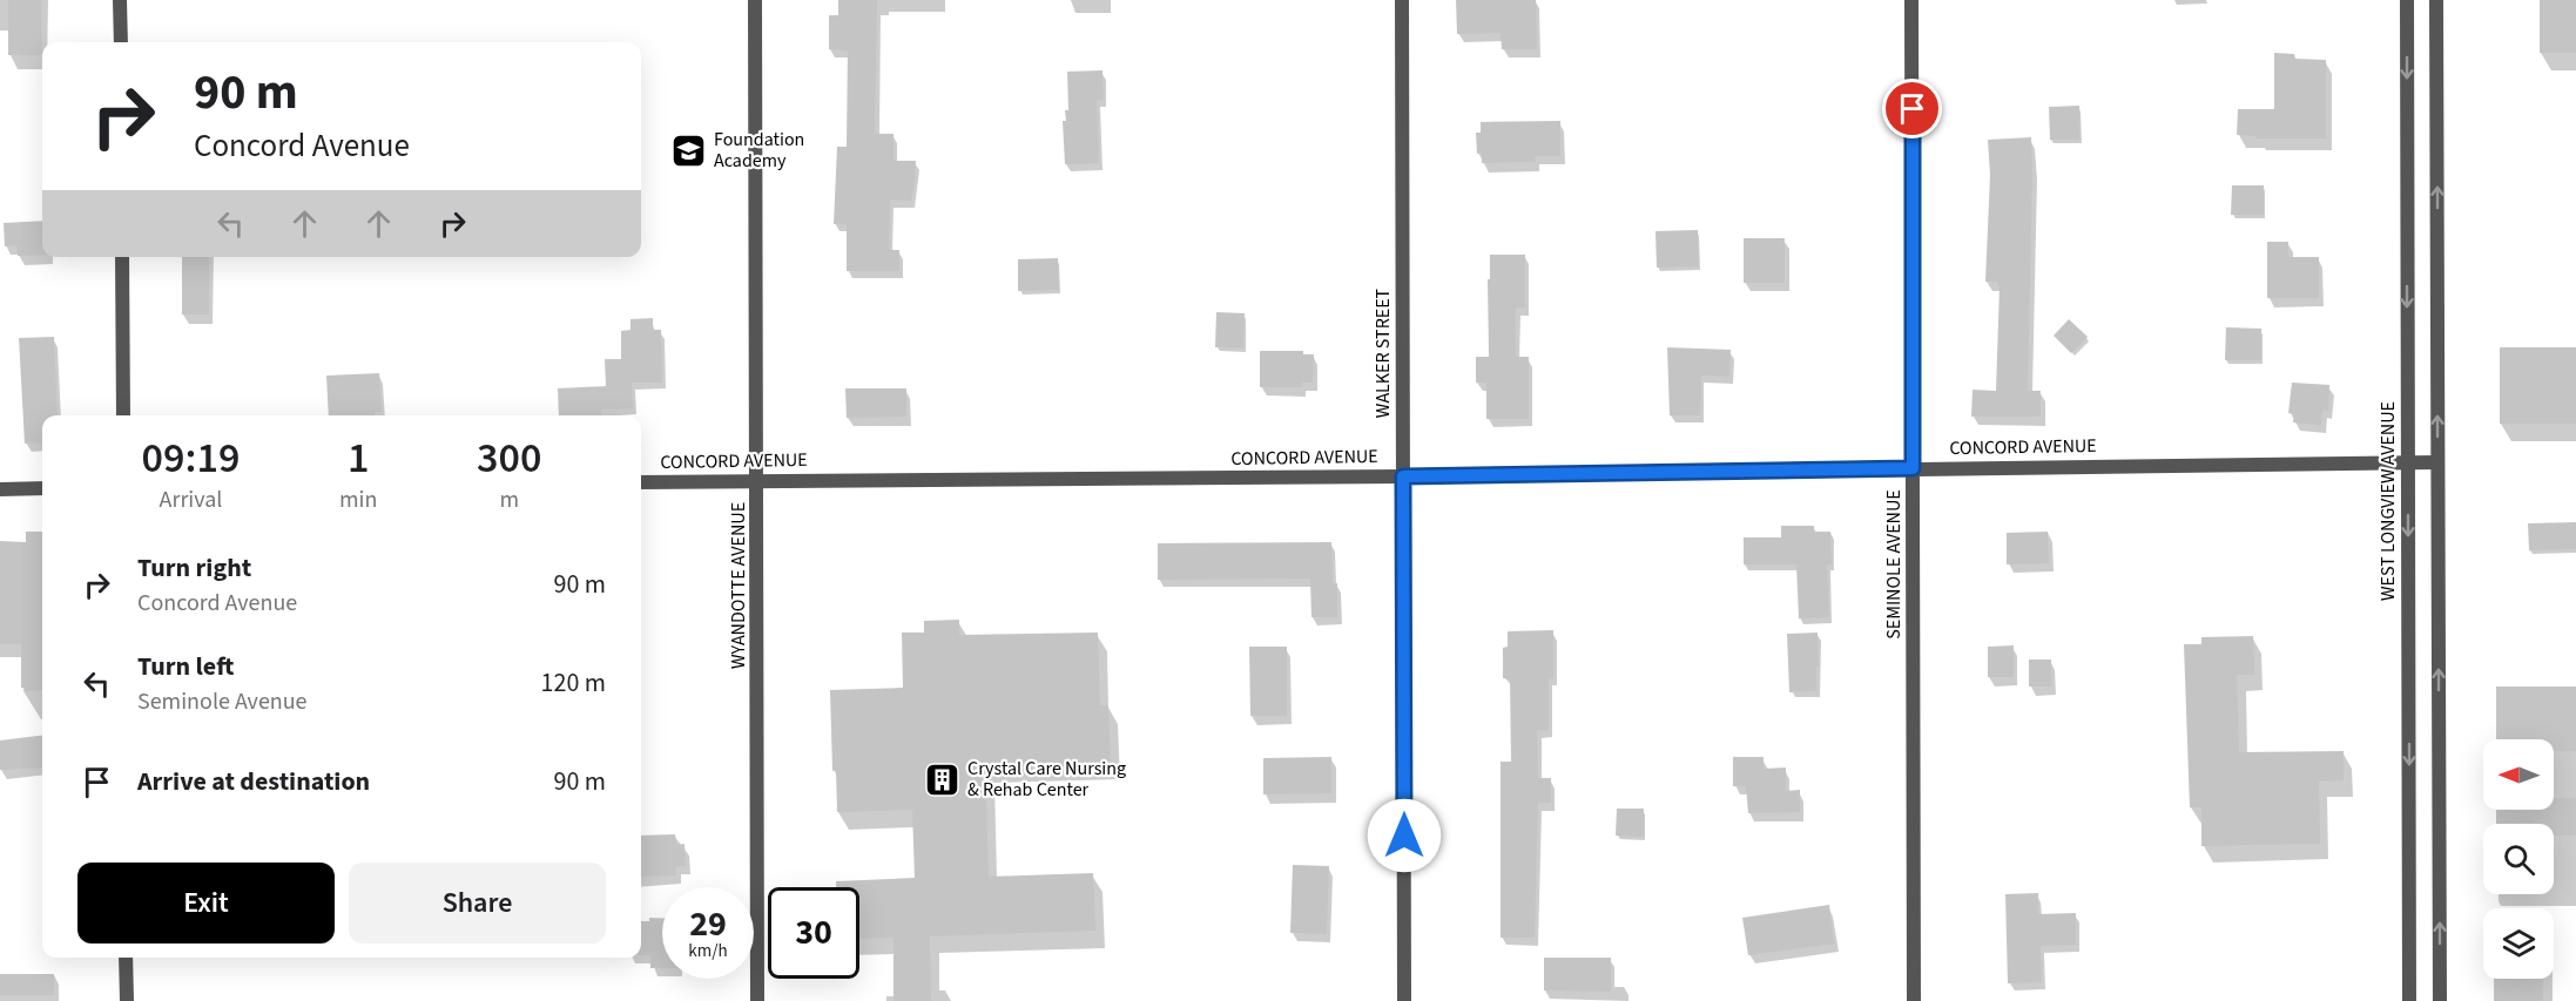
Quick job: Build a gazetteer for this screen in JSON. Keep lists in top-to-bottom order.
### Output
{
  "streets": {
    "street": [
      "WALKER STREET",
      "CONCORD AVENUE",
      "WEST LONGVIEW AVENUE",
      "SEMINOLE AVENUE",
      "WYANDOTTE AVENUE"
    ]
  },
  "crossings": [
    ["WALKER STREET", "CONCORD AVENUE"],
    ["CONCORD AVENUE", "WEST LONGVIEW AVENUE"],
    ["CONCORD AVENUE", "SEMINOLE AVENUE"],
    ["CONCORD AVENUE", "WYANDOTTE AVENUE"]
  ],
  "places": {
    "school or university": ["Foundation Academy"],
    "building": ["Crystal Care Nursing & Rehab Center"]
  },
  "north": "left",
  "page": {
    "turn": ["90 m", "Concord Avenue"],
    "eta": [
      "09:19",
      "Arrival",
      "1",
      "min",
      "300",
      "m"
    ],
    "list": [
      {
        "name": "Turn right",
        "note": "Concord Avenue",
        "value": "90 m"
      },
      {
        "name": "Turn left",
        "note": "Seminole Avenue",
        "value": "120 m"
      },
      {
        "name": "Arrive at destination",
        "value": "90 m"
      }
    ],
    "buttons": ["Exit", "Share"],
    "speed": "29 km/h",
    "limit": "30"
  }
}
